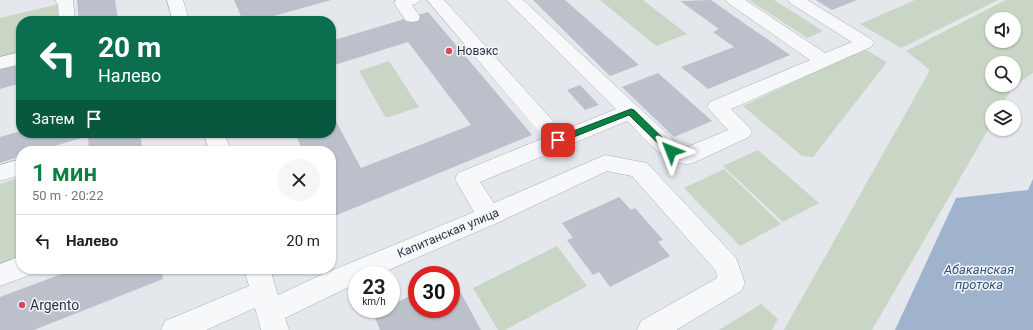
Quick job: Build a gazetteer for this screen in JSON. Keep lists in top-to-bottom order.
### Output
{
  "streets": {
    "street": ["Капитанская улица"]
  },
  "water": ["Абаканская протока"],
  "places": ["Новэкс", "Argento"],
  "page": {
    "turn": ["20 m", "Налево"],
    "then": "Затем",
    "heading": ["1 мин", "50 m · 20:22"],
    "list": [
      {
        "name": "Налево",
        "value": "20 m"
      }
    ],
    "speed": "23 km/h",
    "limit": "30"
  }
}
